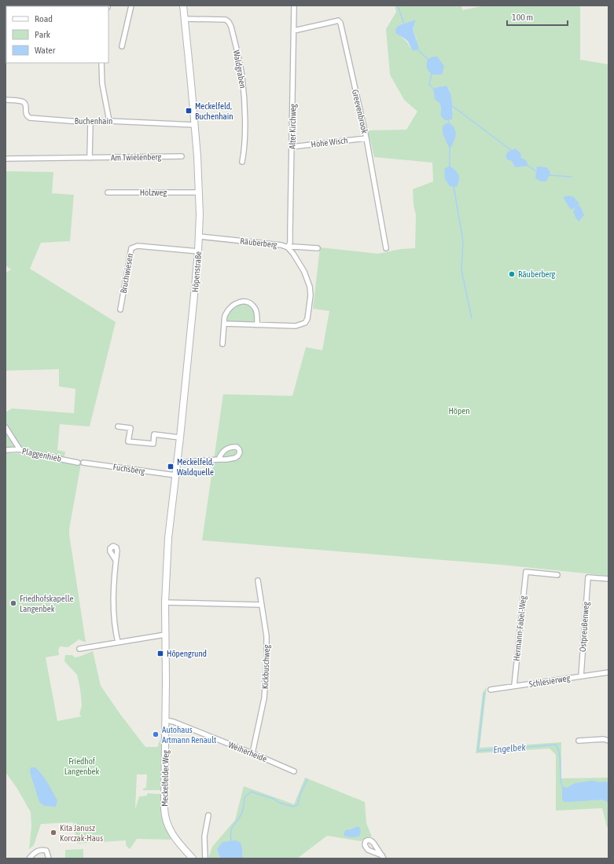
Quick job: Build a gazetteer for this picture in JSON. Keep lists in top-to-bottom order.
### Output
{
  "streets": {
    "main road": ["Höpenstraße", "Meckelfelder Weg"],
    "street": [
      "Waldgraben",
      "Greevenbrook",
      "Buchenhain",
      "Alter Kirchweg",
      "Hohe Wisch",
      "Am Twielenberg",
      "Holzweg",
      "Räuberberg",
      "Bruchwiesen",
      "Plaggenhieb",
      "Fuchsberg",
      "Ostpreußenweg",
      "Hermann-Fabel-Weg",
      "Kickbuschweg",
      "Schlesierweg",
      "Weiherheide"
    ]
  },
  "crossings": [
    ["Waldgraben", "Höpenstraße"],
    ["Greevenbrook", "Alter Kirchweg"],
    ["Greevenbrook", "Hohe Wisch"],
    ["Buchenhain", "Höpenstraße"],
    ["Alter Kirchweg", "Hohe Wisch"],
    ["Alter Kirchweg", "Räuberberg"],
    ["Holzweg", "Höpenstraße"],
    ["Räuberberg", "Höpenstraße"],
    ["Höpenstraße", "Bruchwiesen"],
    ["Höpenstraße", "Fuchsberg"],
    ["Höpenstraße", "Meckelfelder Weg"],
    ["Ostpreußenweg", "Schlesierweg"],
    ["Hermann-Fabel-Weg", "Schlesierweg"],
    ["Kickbuschweg", "Weiherheide"],
    ["Weiherheide", "Meckelfelder Weg"]
  ],
  "water": ["Engelbek"],
  "parks": ["Höpen", "Friedhof Langenbek"],
  "places": {
    "transit": ["Meckelfeld, Buchenhain", "Meckelfeld, Waldquelle", "Höpengrund"],
    "other": [
      "Räuberberg",
      "Friedhofskapelle Langenbek",
      "Autohaus Artmann Renault",
      "Kita Janusz Korczak-Haus"
    ]
  },
  "legend": ["Road", "Park", "Water"],
  "scale_bar": "100 m"
}
